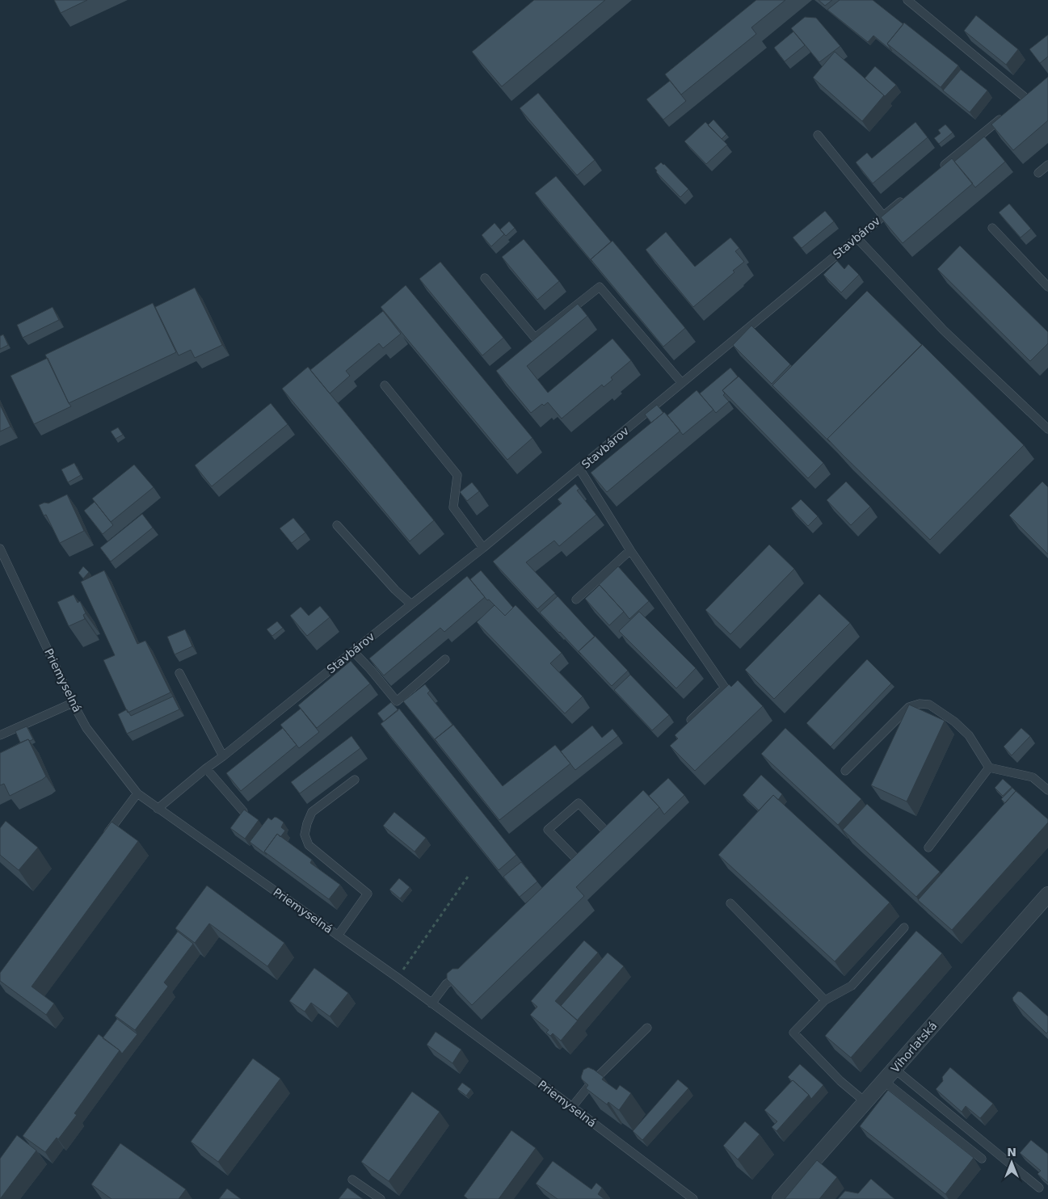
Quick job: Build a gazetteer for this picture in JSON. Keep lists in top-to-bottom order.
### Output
{
  "streets": {
    "street": ["Vihorlatská"],
    "lane": ["Stavbárov", "Priemyselná"]
  },
  "crossings": [
    ["Stavbárov", "Priemyselná"]
  ],
  "north": "top"
}
